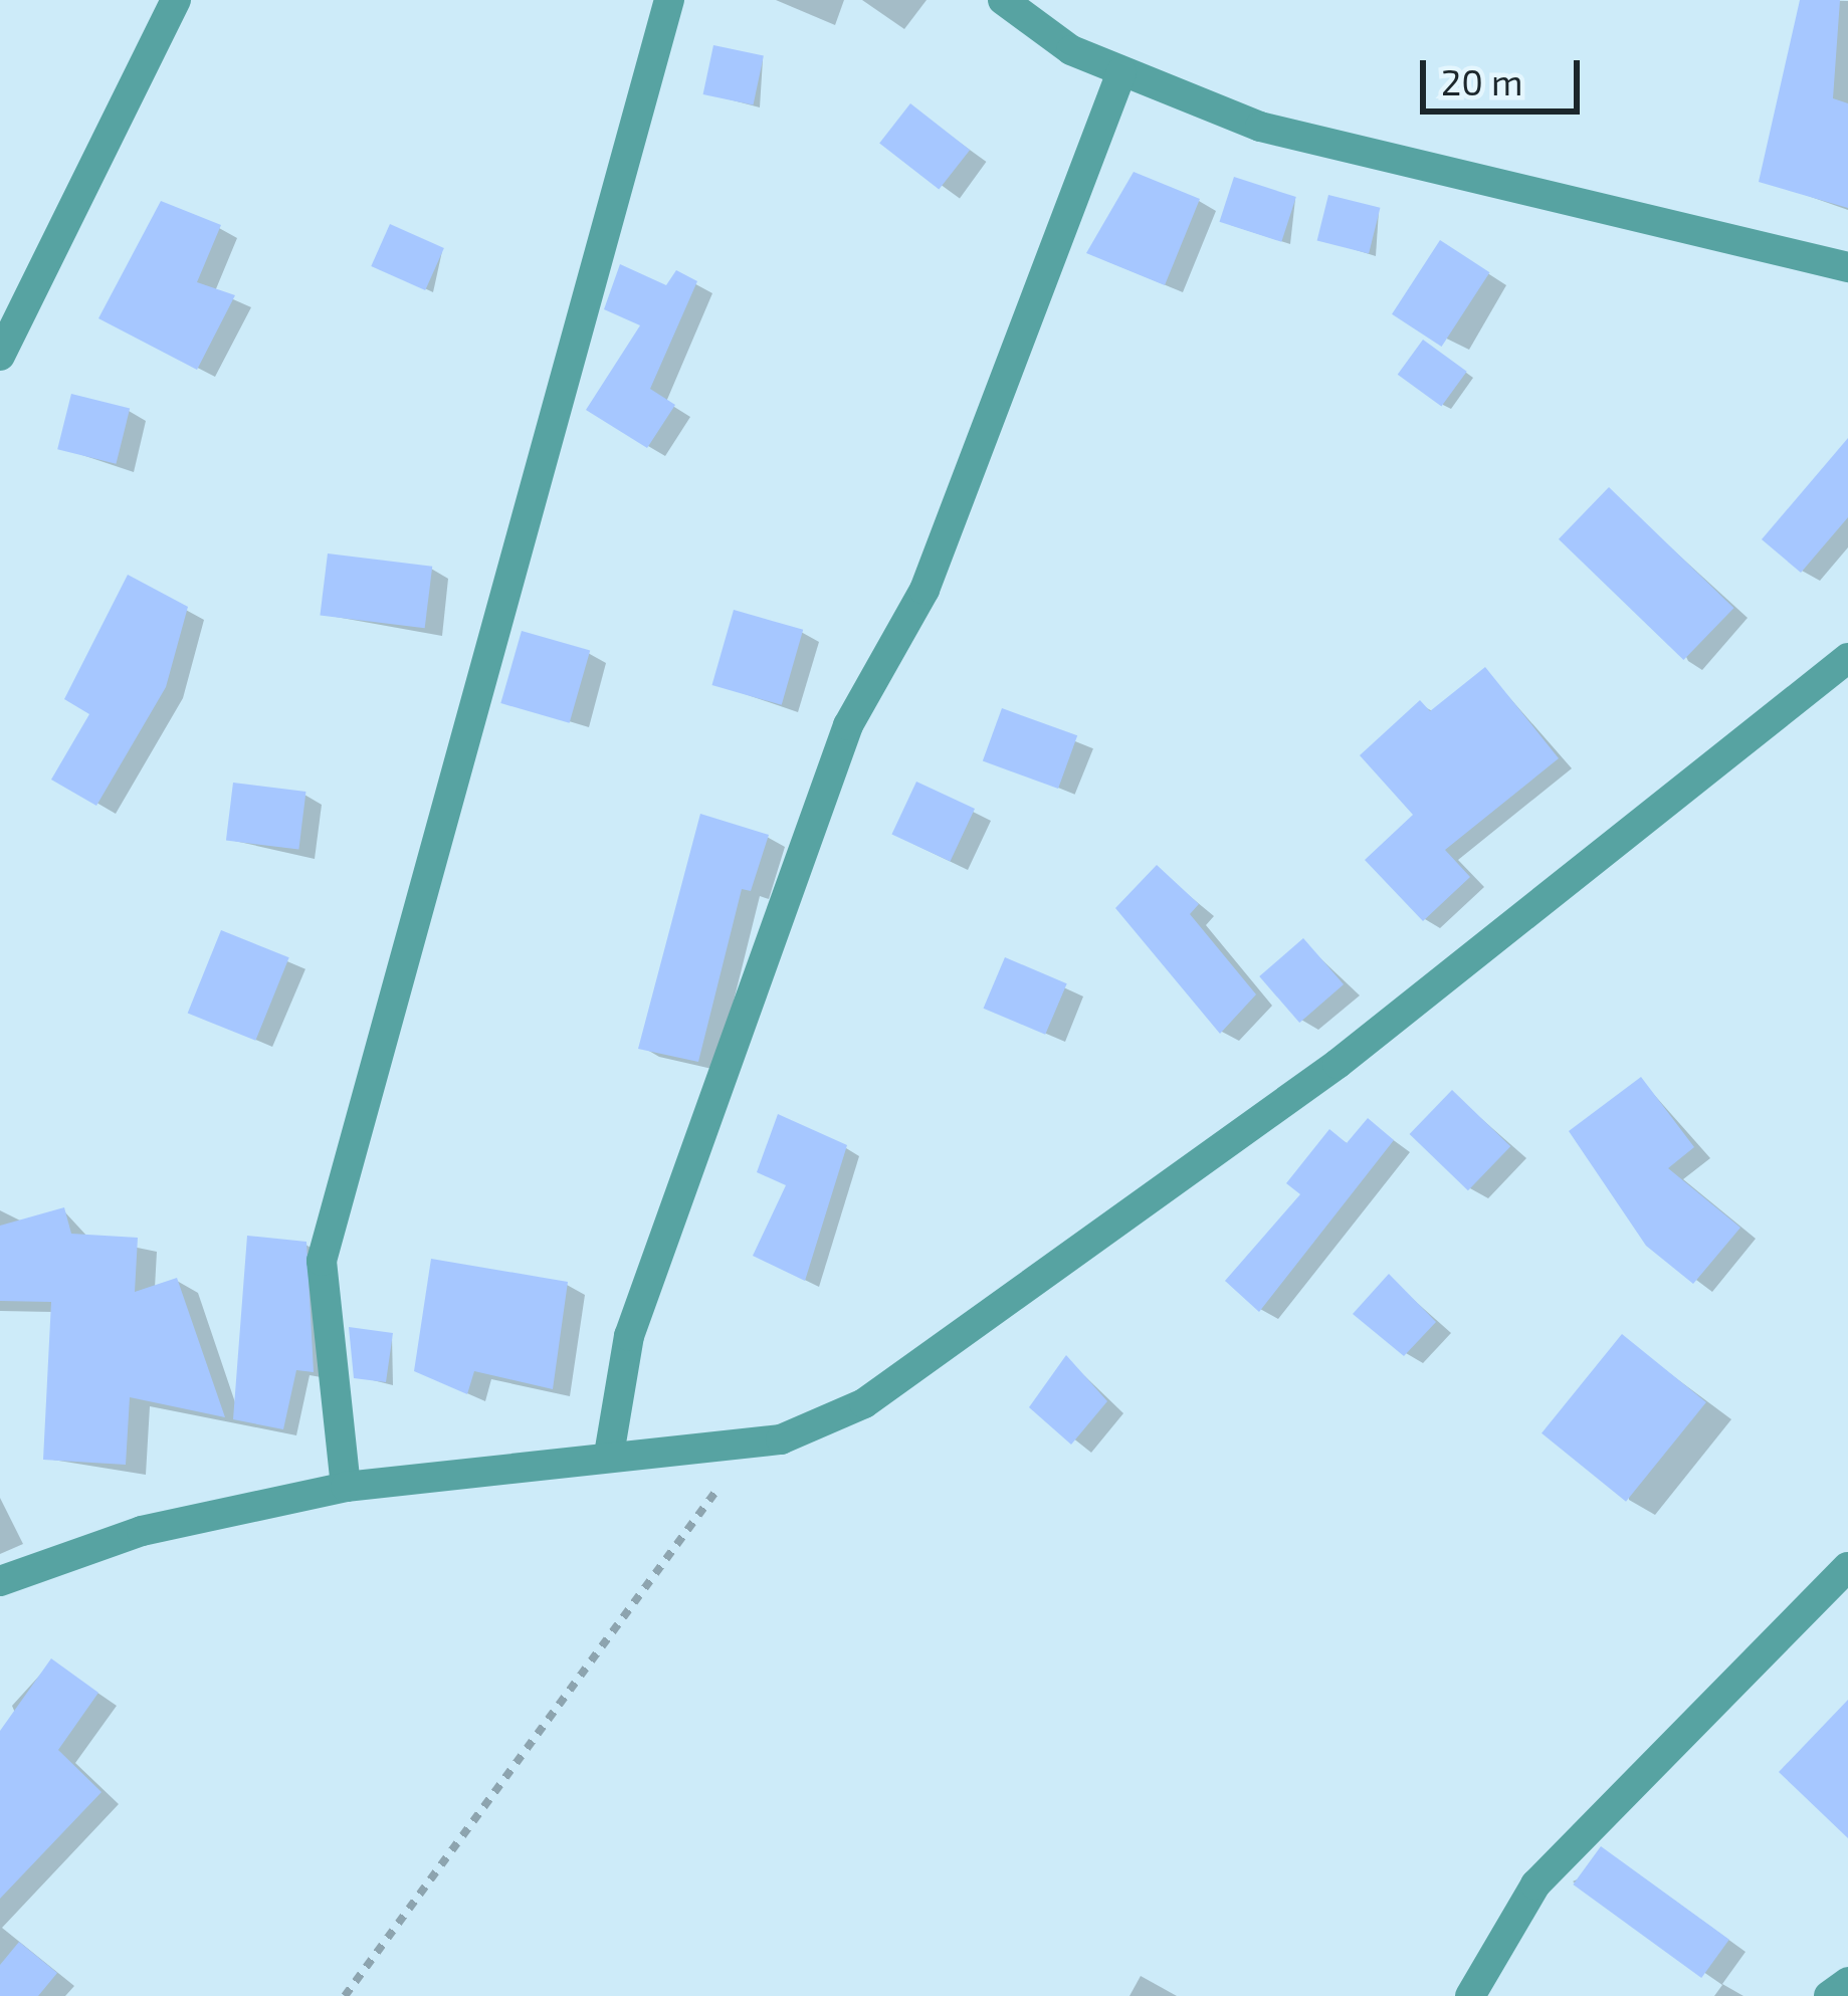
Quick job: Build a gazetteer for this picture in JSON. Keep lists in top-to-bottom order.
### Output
{
  "scale_bar": "20 m"
}
